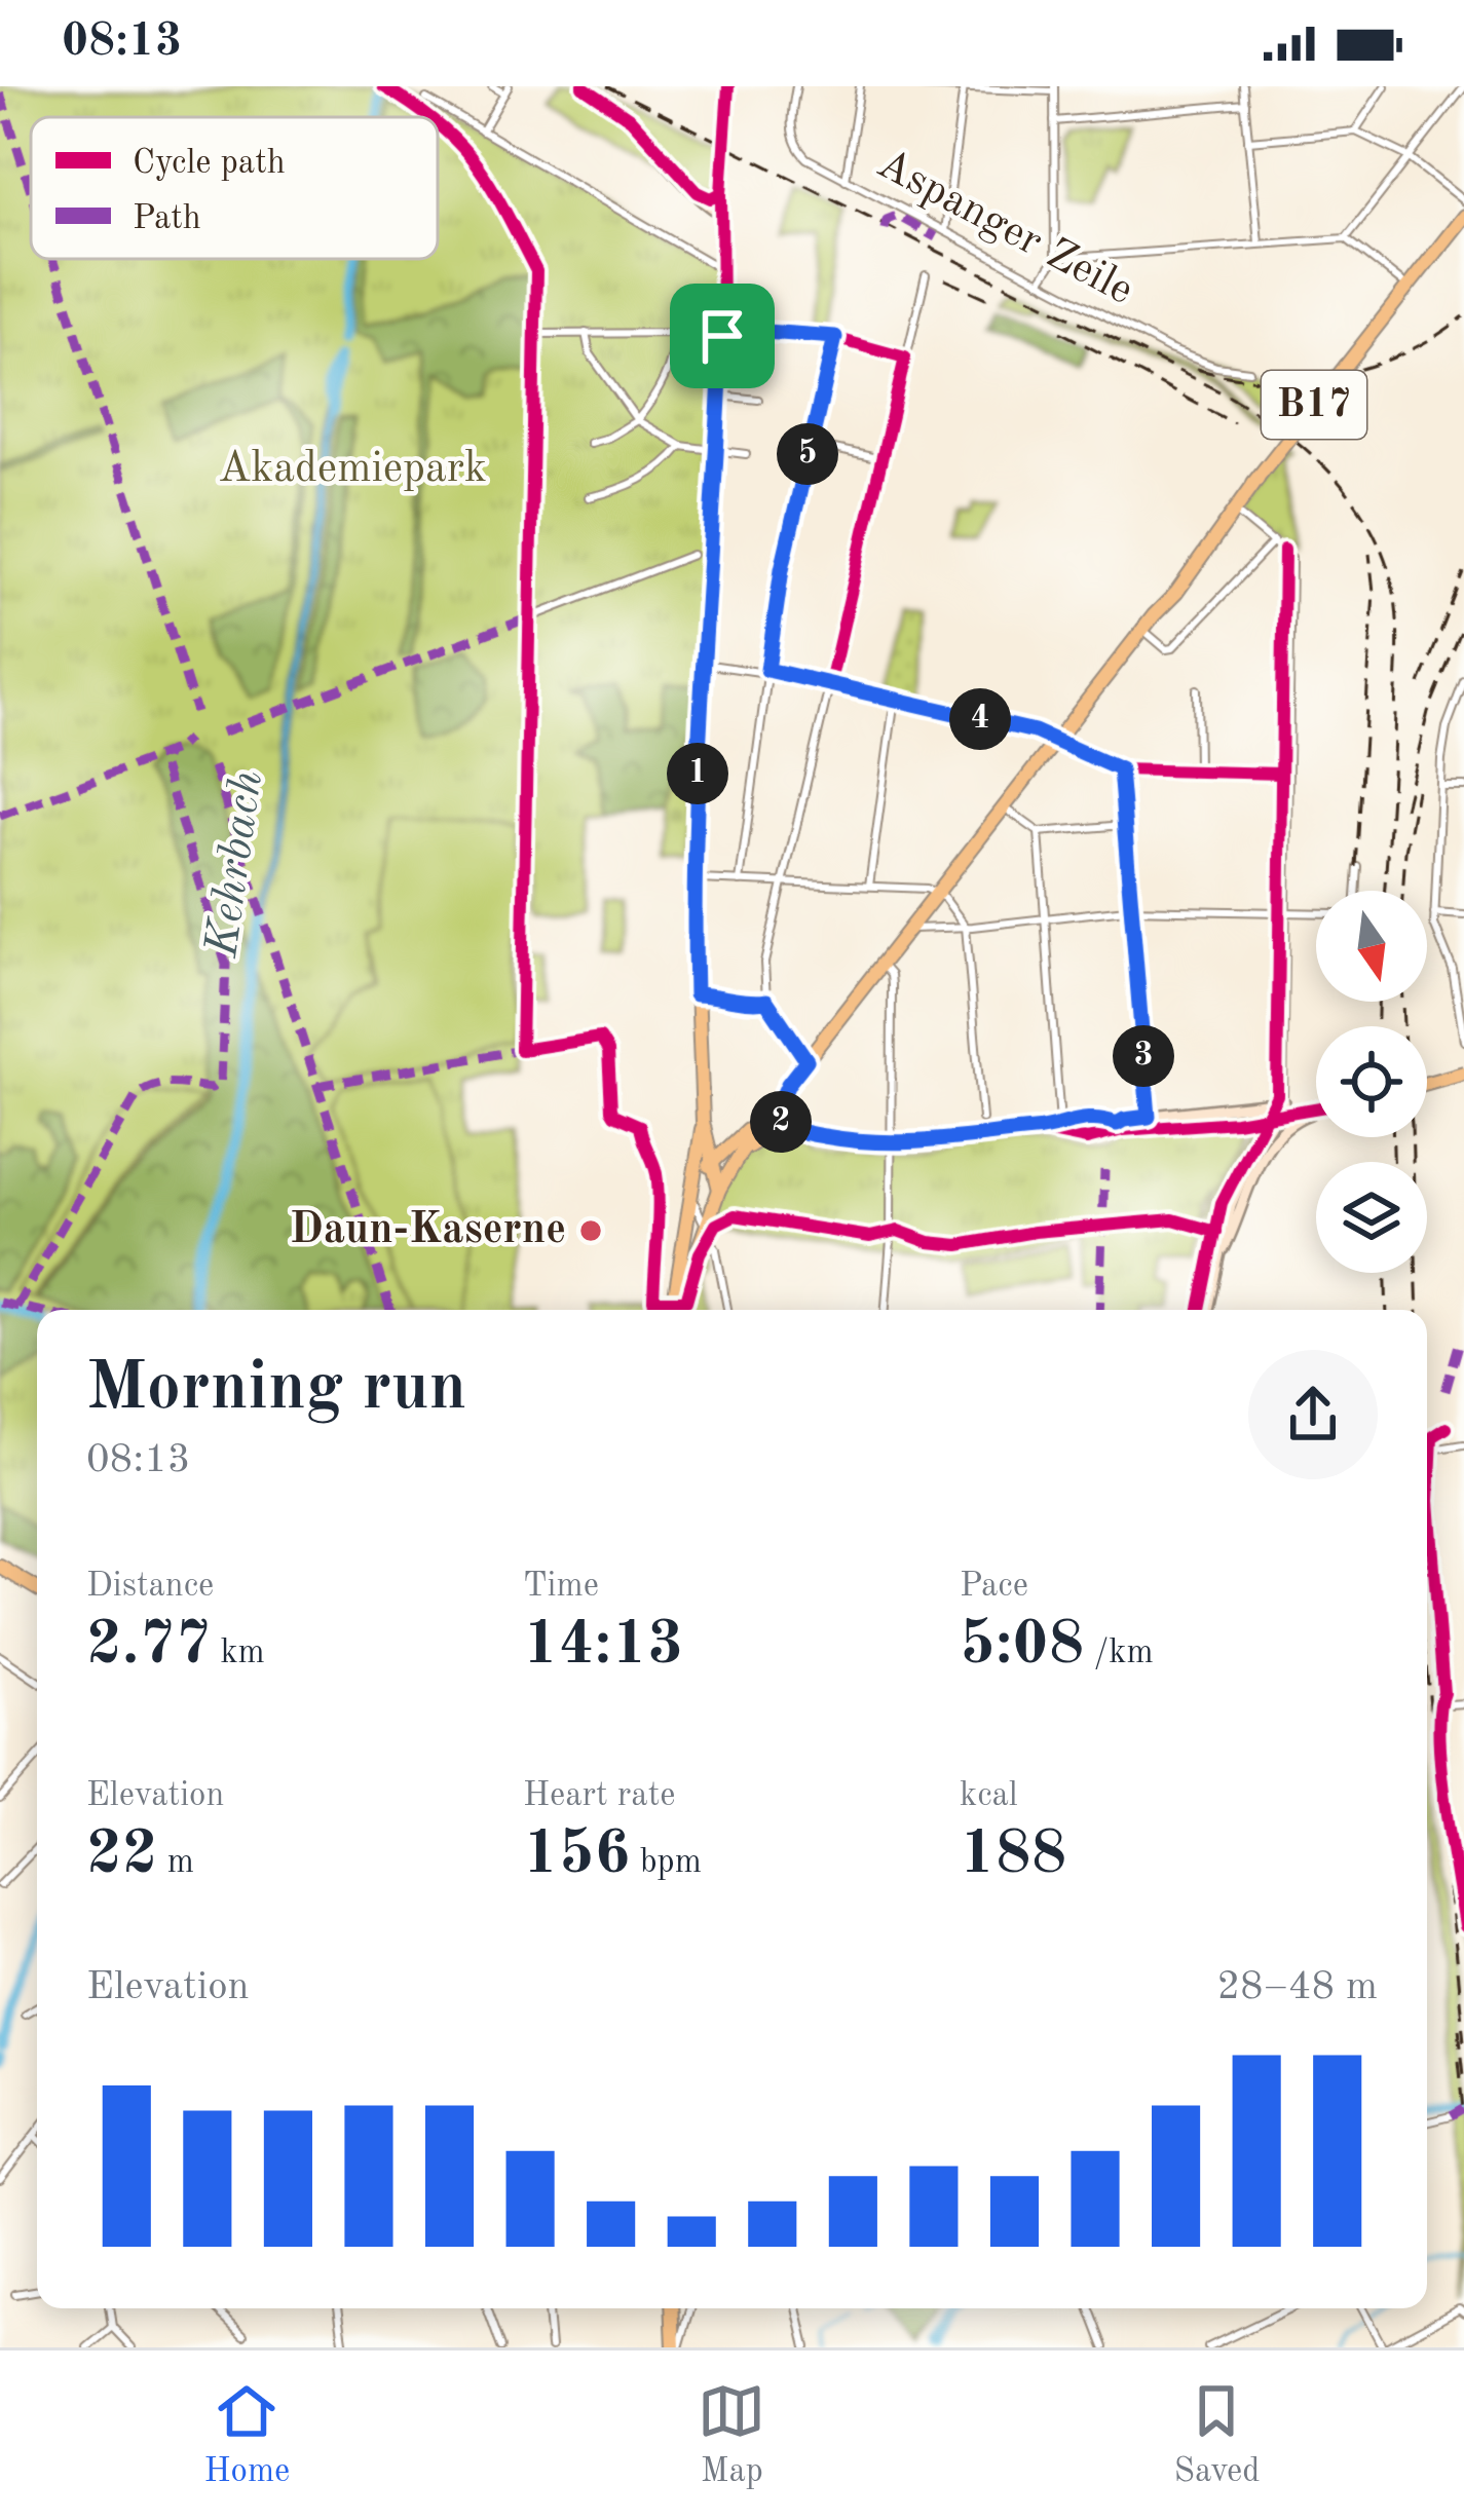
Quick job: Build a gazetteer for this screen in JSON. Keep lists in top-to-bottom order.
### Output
{
  "streets": {
    "main road": ["B17"],
    "street": ["Aspanger Zeile"]
  },
  "water": ["Kehrbach"],
  "parks": ["Akademiepark"],
  "places": ["Daun-Kaserne"],
  "legend": ["Cycle path", "Path"],
  "north": "bottom",
  "page": {
    "status": "08:13",
    "pins": [
      "5",
      "4",
      "1",
      "3",
      "2"
    ],
    "heading": ["Morning run", "08:13"],
    "stats": [
      ["Distance", "2.77 km"],
      ["Time", "14:13"],
      ["Pace", "5:08 /km"],
      ["Elevation", "22 m"],
      ["Heart rate", "156 bpm"],
      ["kcal", "188"]
    ],
    "chart": ["Elevation", "28–48 m"],
    "tabs": ["Home", "Map", "Saved"]
  }
}
